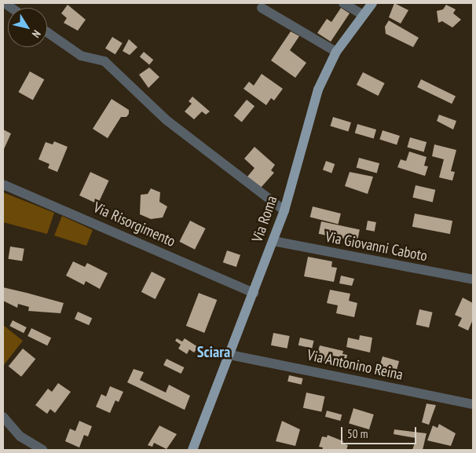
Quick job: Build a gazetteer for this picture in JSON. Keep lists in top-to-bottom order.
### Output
{
  "streets": {
    "main road": ["Via Roma"],
    "street": ["Via Risorgimento", "Via Giovanni Caboto", "Via Antonino Reina"]
  },
  "crossings": [
    ["Via Roma", "Via Risorgimento"],
    ["Via Roma", "Via Giovanni Caboto"],
    ["Via Roma", "Via Antonino Reina"]
  ],
  "districts": ["Sciara"],
  "scale_bar": "50 m",
  "north": "bottom right"
}
